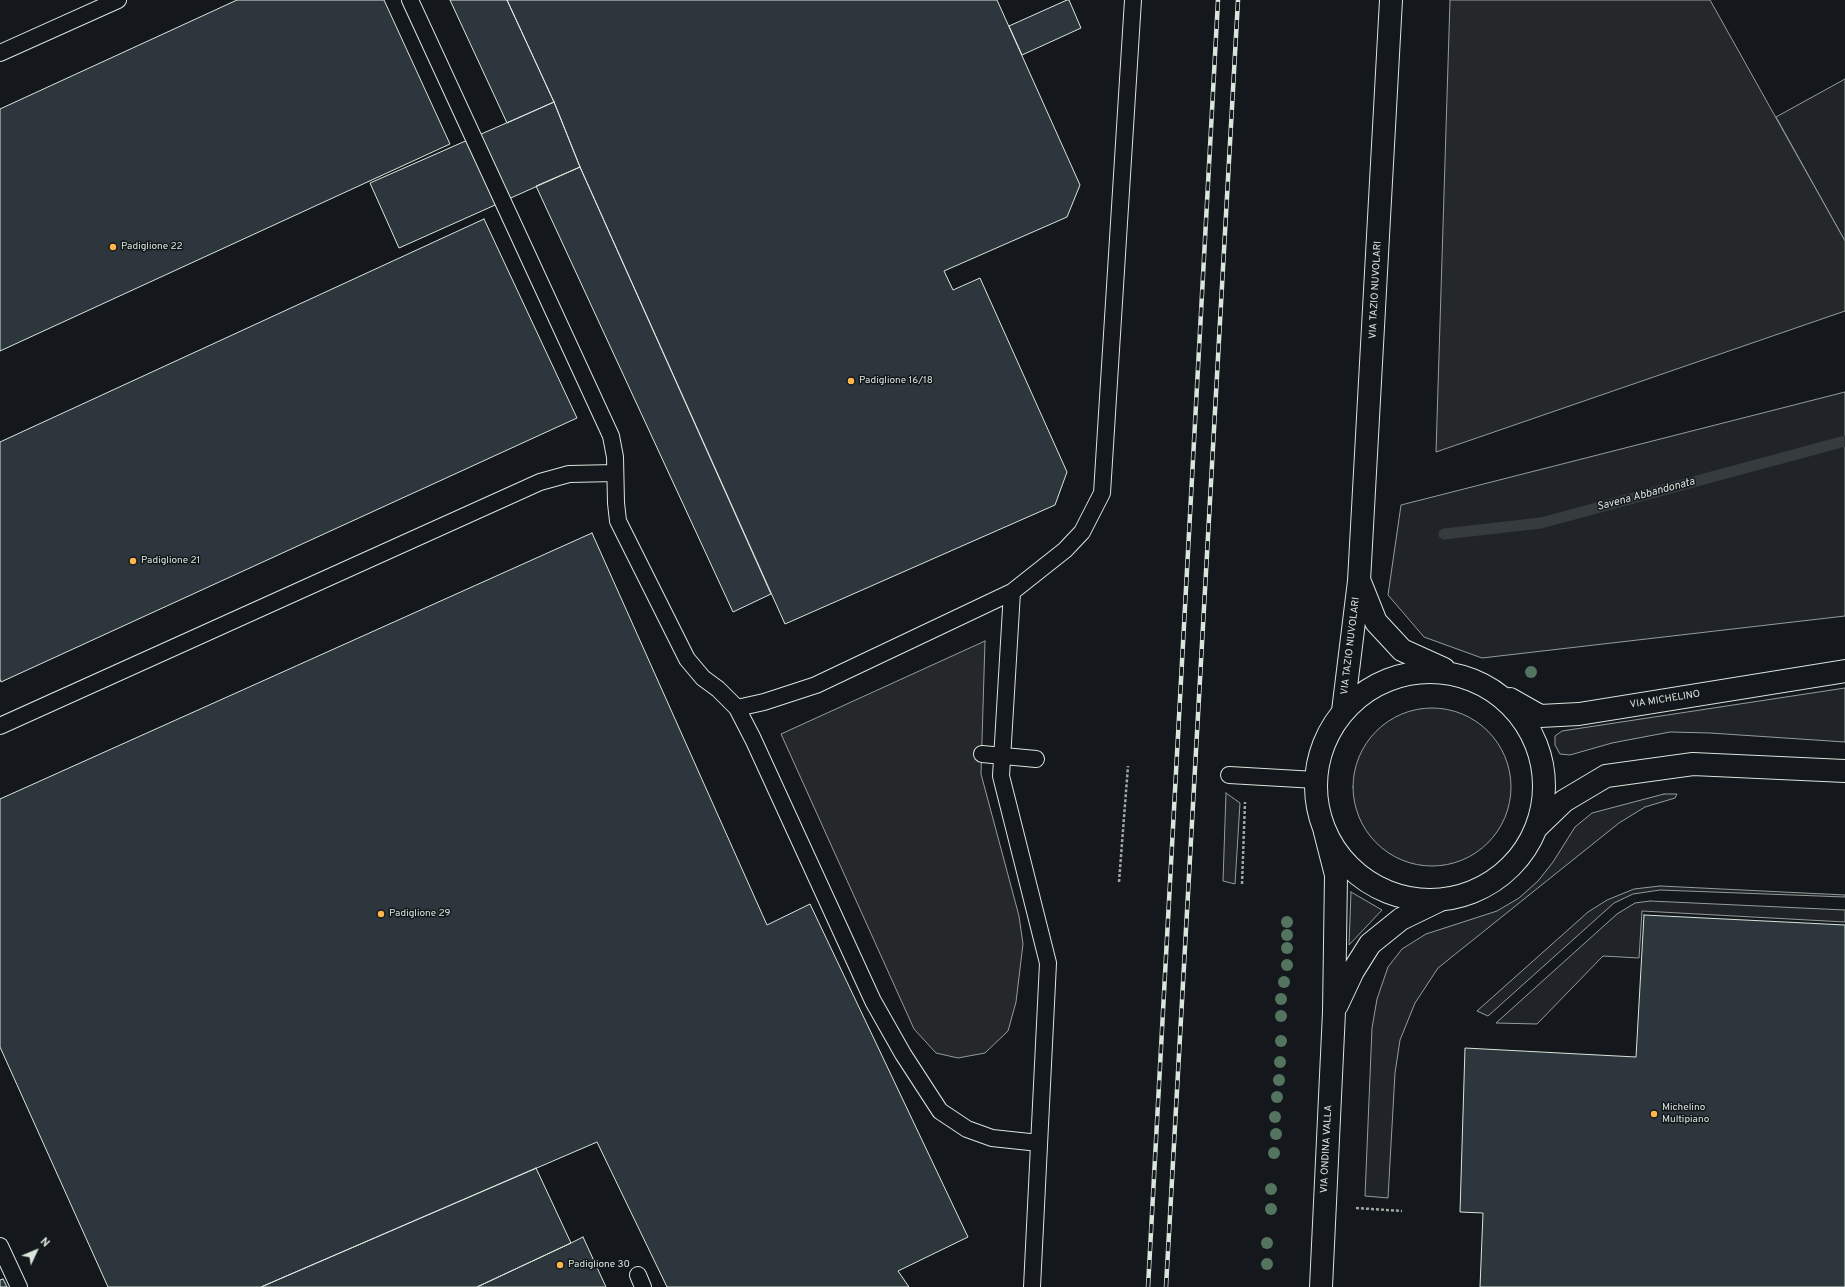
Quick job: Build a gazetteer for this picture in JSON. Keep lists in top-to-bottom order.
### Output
{
  "streets": {
    "street": ["VIA TAZIO NUVOLARI", "VIA MICHELINO", "VIA ONDINA VALLA"]
  },
  "water": ["Savena Abbandonata"],
  "places": [
    "Padiglione 22",
    "Padiglione 16/18",
    "Padiglione 21",
    "Padiglione 29",
    "Michelino Multipiano",
    "Padiglione 30"
  ],
  "north": "top right"
}
